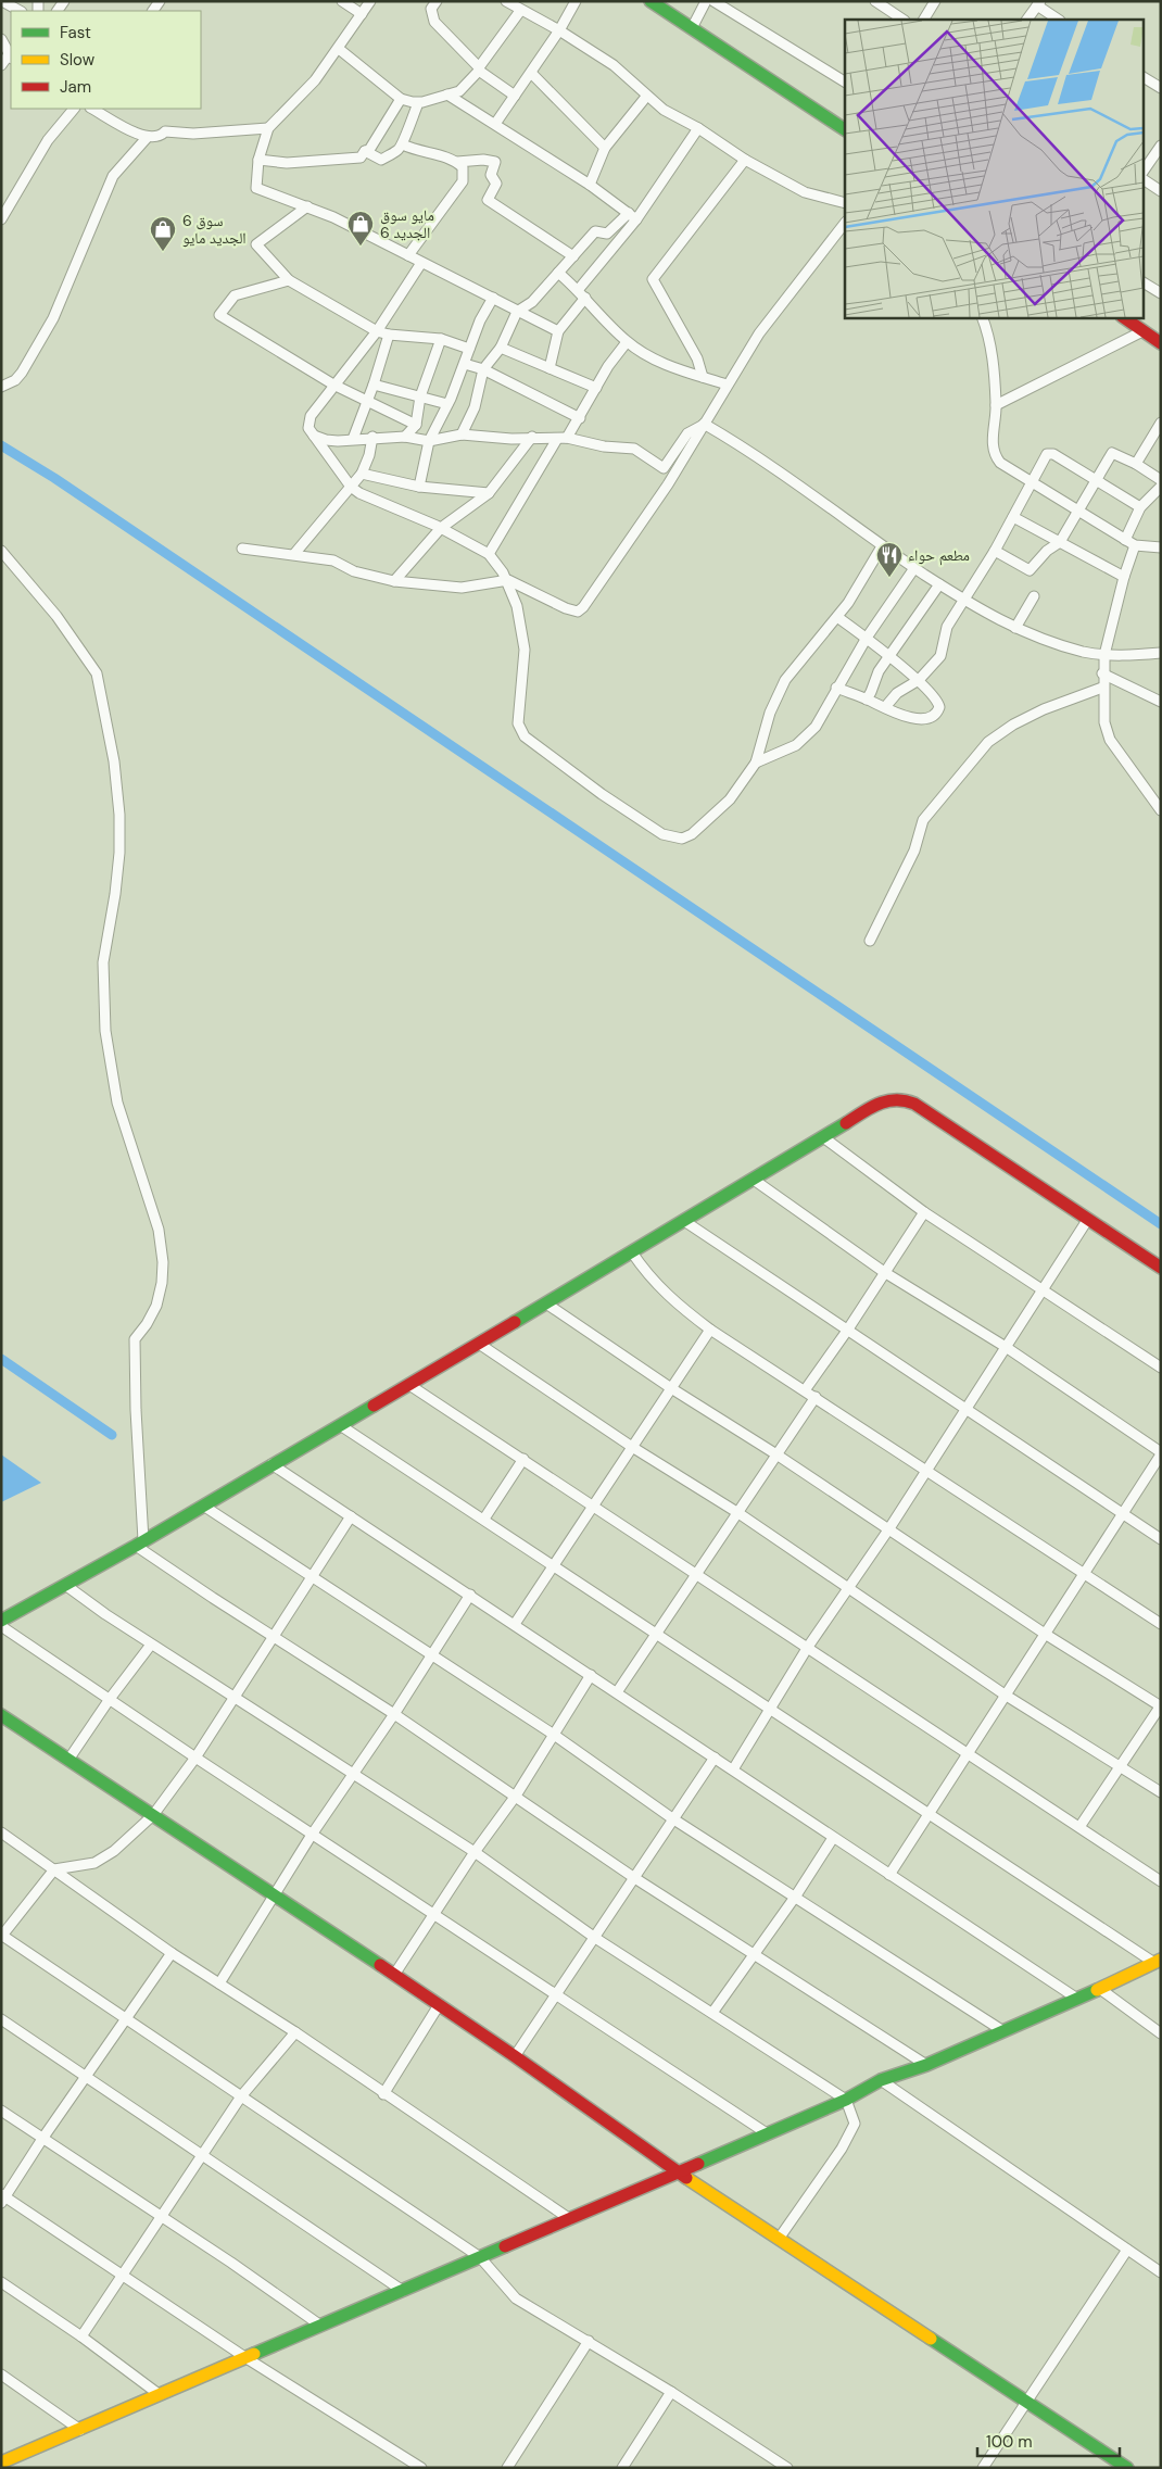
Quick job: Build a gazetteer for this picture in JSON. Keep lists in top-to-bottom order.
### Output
{
  "places": {
    "shop": ["مايو سوق 6 الجديد", "سوق 6 الجديد مايو"],
    "restaurant": ["مطعم حواء"]
  },
  "legend": ["Fast", "Slow", "Jam"],
  "scale_bar": "100 m"
}
